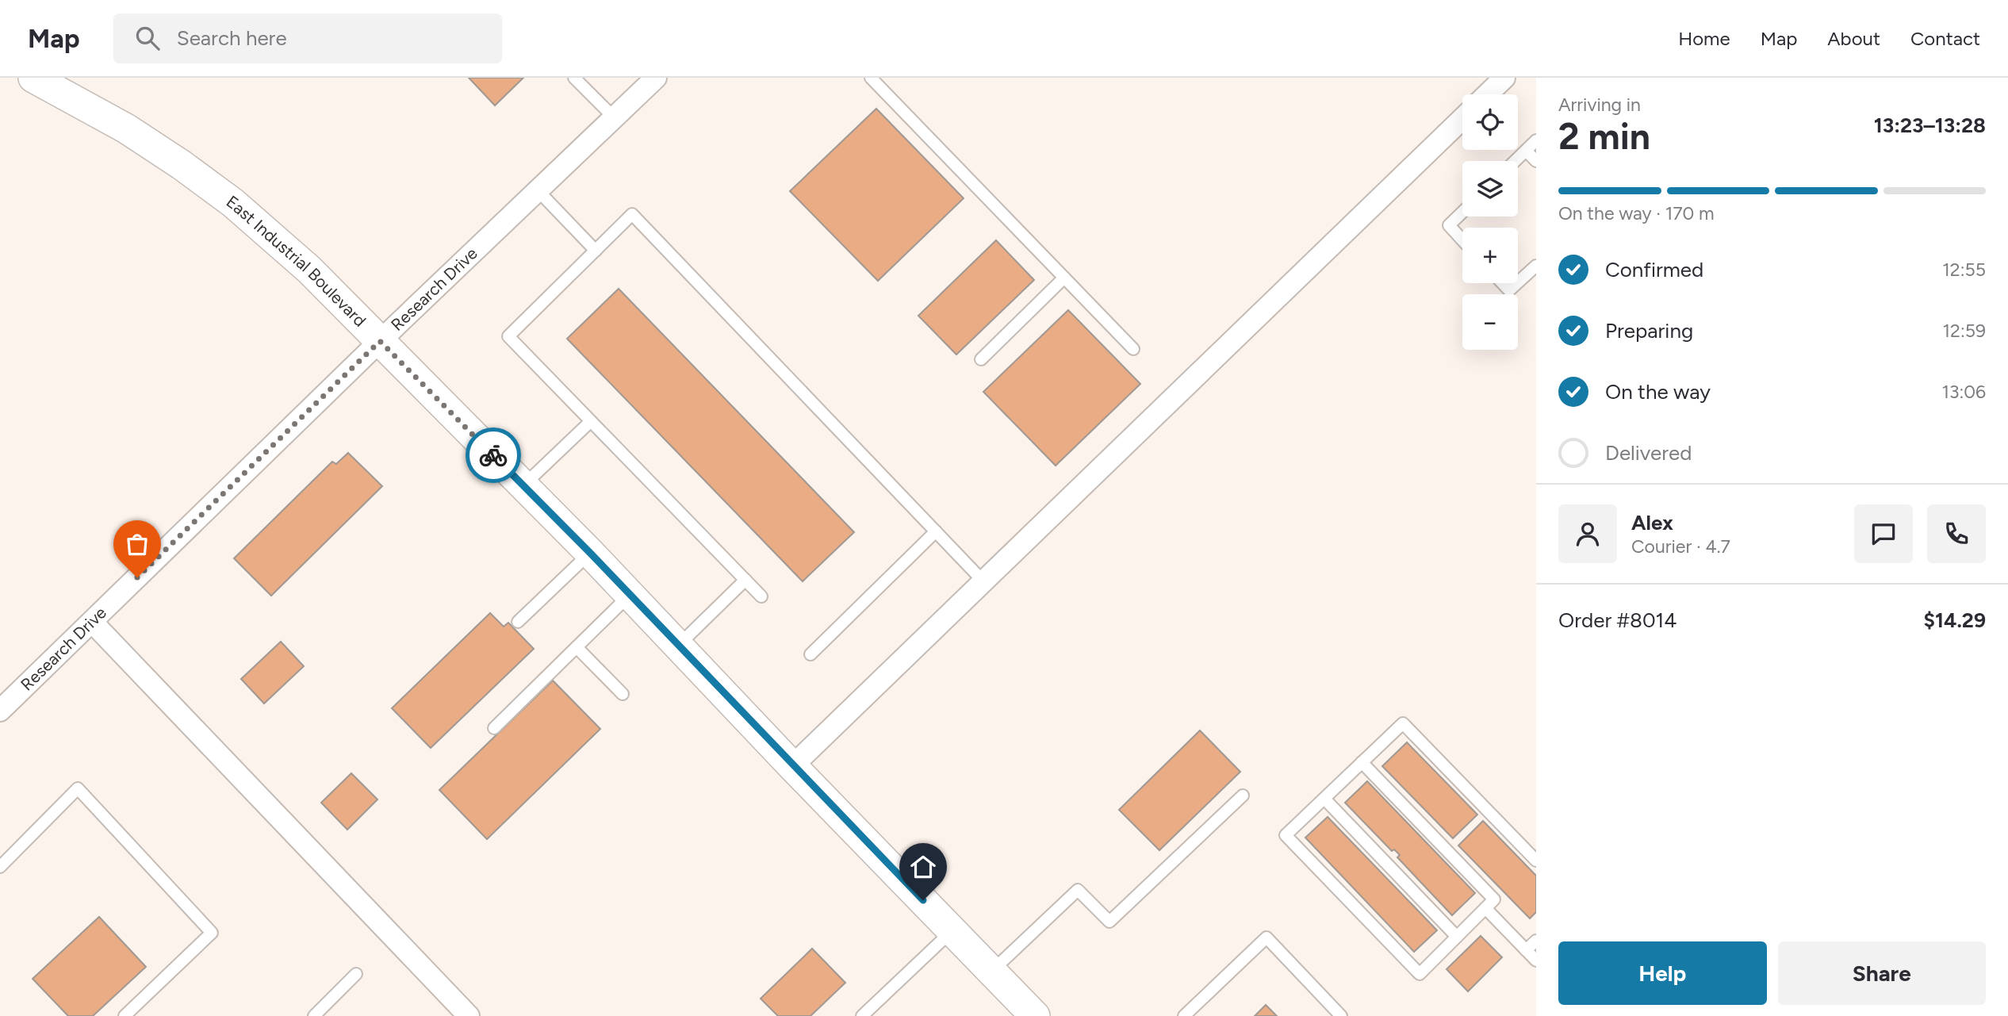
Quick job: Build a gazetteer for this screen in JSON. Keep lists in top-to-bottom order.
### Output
{
  "streets": {
    "street": ["East Industrial Boulevard", "Research Drive"]
  },
  "crossings": [
    ["East Industrial Boulevard", "Research Drive"]
  ],
  "page": {
    "header": "Map",
    "search": "Search here",
    "nav": [
      "Home",
      "Map",
      "About",
      "Contact"
    ],
    "heading": ["2 min", "Arriving in", "13:23–13:28"],
    "panel": [
      "Alex",
      "Courier · 4.7",
      "Order #8014",
      "$14.29"
    ],
    "map_buttons": ["+", "−"],
    "bar": "On the way · 170 m",
    "list": [
      ["Confirmed", "12:55"],
      ["Preparing", "12:59"],
      ["On the way", "13:06"],
      "Delivered"
    ],
    "buttons": ["Help", "Share"]
  }
}
